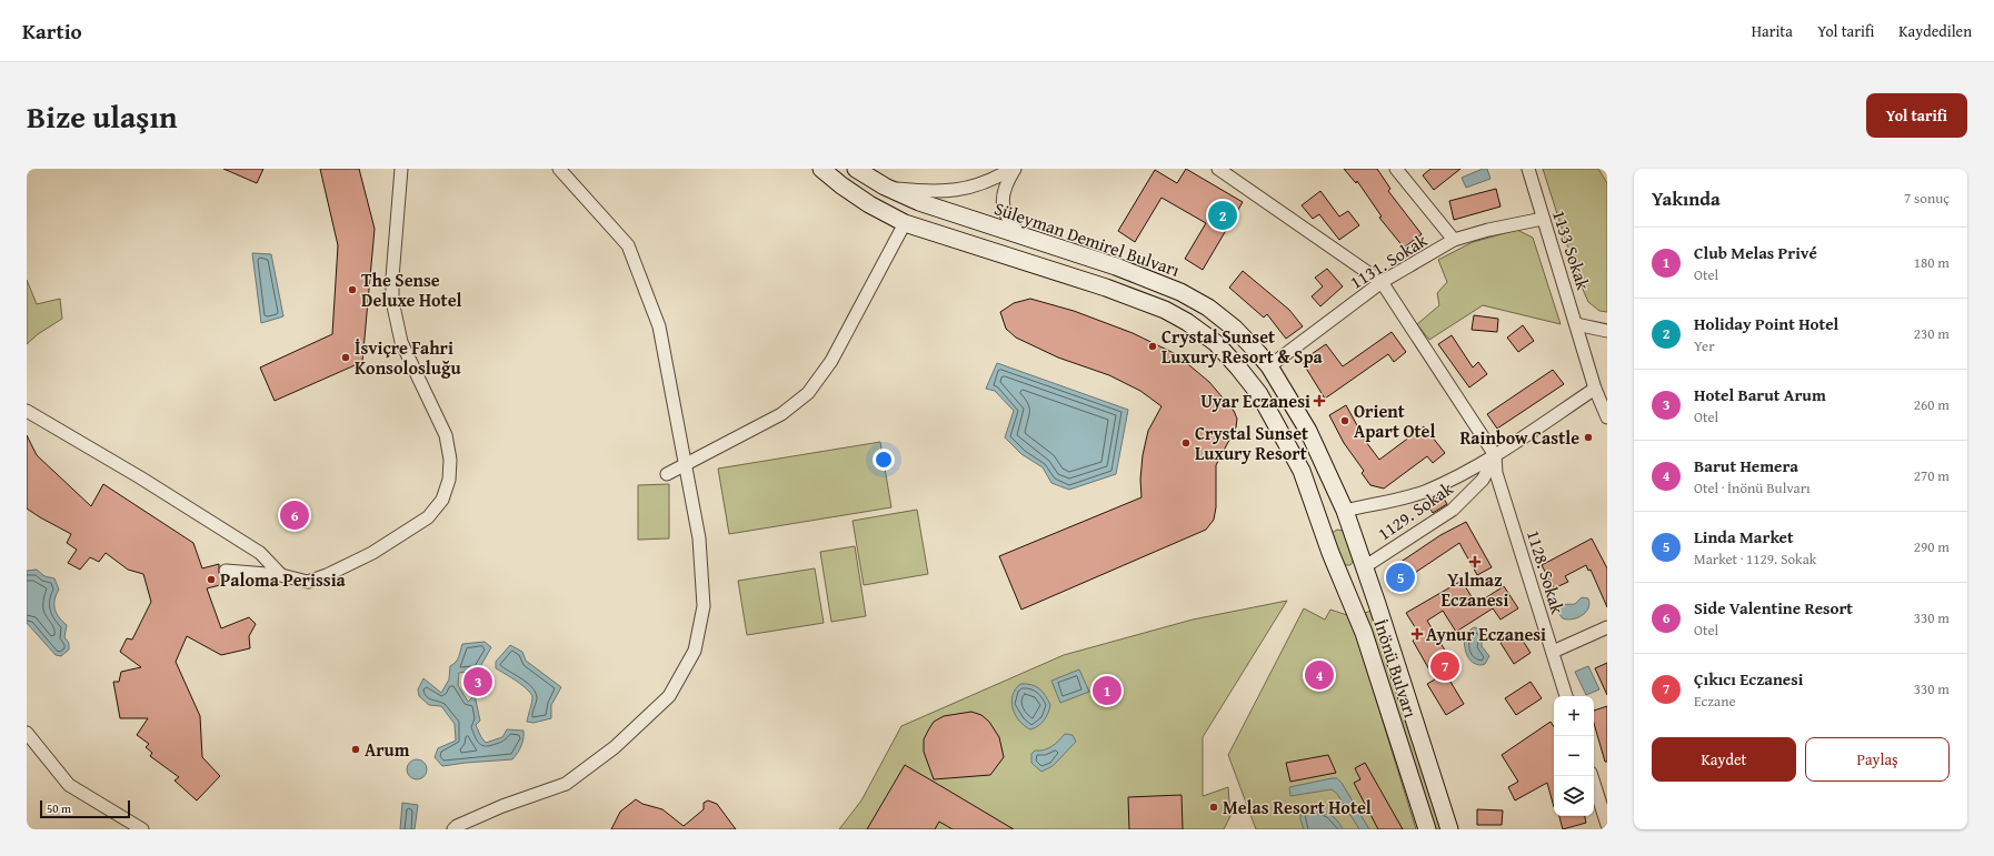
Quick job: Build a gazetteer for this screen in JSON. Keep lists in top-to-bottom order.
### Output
{
  "streets": {
    "main road": ["Süleyman Demirel Bulvarı", "İnönü Bulvarı"],
    "street": [
      "1133 Sokak",
      "1131. Sokak",
      "1129. Sokak",
      "1128. Sokak"
    ]
  },
  "crossings": [
    ["Süleyman Demirel Bulvarı", "1131. Sokak"],
    ["Süleyman Demirel Bulvarı", "1129. Sokak"],
    ["1133 Sokak", "1131. Sokak"],
    ["1133 Sokak", "1129. Sokak"],
    ["1129. Sokak", "1128. Sokak"]
  ],
  "places": {
    "other": [
      "The Sense Deluxe Hotel",
      "Crystal Sunset Luxury Resort & Spa",
      "İsviçre Fahri Konsolosluğu",
      "Orient Apart Otel",
      "Rainbow Castle",
      "Crystal Sunset Luxury Resort",
      "Paloma Perissia",
      "Arum",
      "Melas Resort Hotel"
    ],
    "health": ["Uyar Eczanesi", "Yılmaz Eczanesi", "Aynur Eczanesi"]
  },
  "scale_bar": "50 m",
  "page": {
    "header": "Kartio",
    "nav": ["Harita", "Yol tarifi", "Kaydedilen"],
    "title": "Bize ulaşın",
    "buttons": [
      "Yol tarifi",
      ["Kaydet", "Paylaş"]
    ],
    "heading": ["Yakında", "7 sonuç"],
    "pins": [
      "2",
      "6",
      "5",
      "7",
      "4",
      "3",
      "1"
    ],
    "list": [
      {
        "mark": "1",
        "name": "Club Melas Privé",
        "note": "Otel",
        "value": "180 m"
      },
      {
        "mark": "2",
        "name": "Holiday Point Hotel",
        "note": "Yer",
        "value": "230 m"
      },
      {
        "mark": "3",
        "name": "Hotel Barut Arum",
        "note": "Otel",
        "value": "260 m"
      },
      {
        "mark": "4",
        "name": "Barut Hemera",
        "note": "Otel · İnönü Bulvarı",
        "value": "270 m"
      },
      {
        "mark": "5",
        "name": "Linda Market",
        "note": "Market · 1129. Sokak",
        "value": "290 m"
      },
      {
        "mark": "6",
        "name": "Side Valentine Resort",
        "note": "Otel",
        "value": "330 m"
      },
      {
        "mark": "7",
        "name": "Çıkıcı Eczanesi",
        "note": "Eczane",
        "value": "330 m"
      }
    ],
    "map_buttons": ["+", "−"],
    "scale": "50 m"
  }
}
